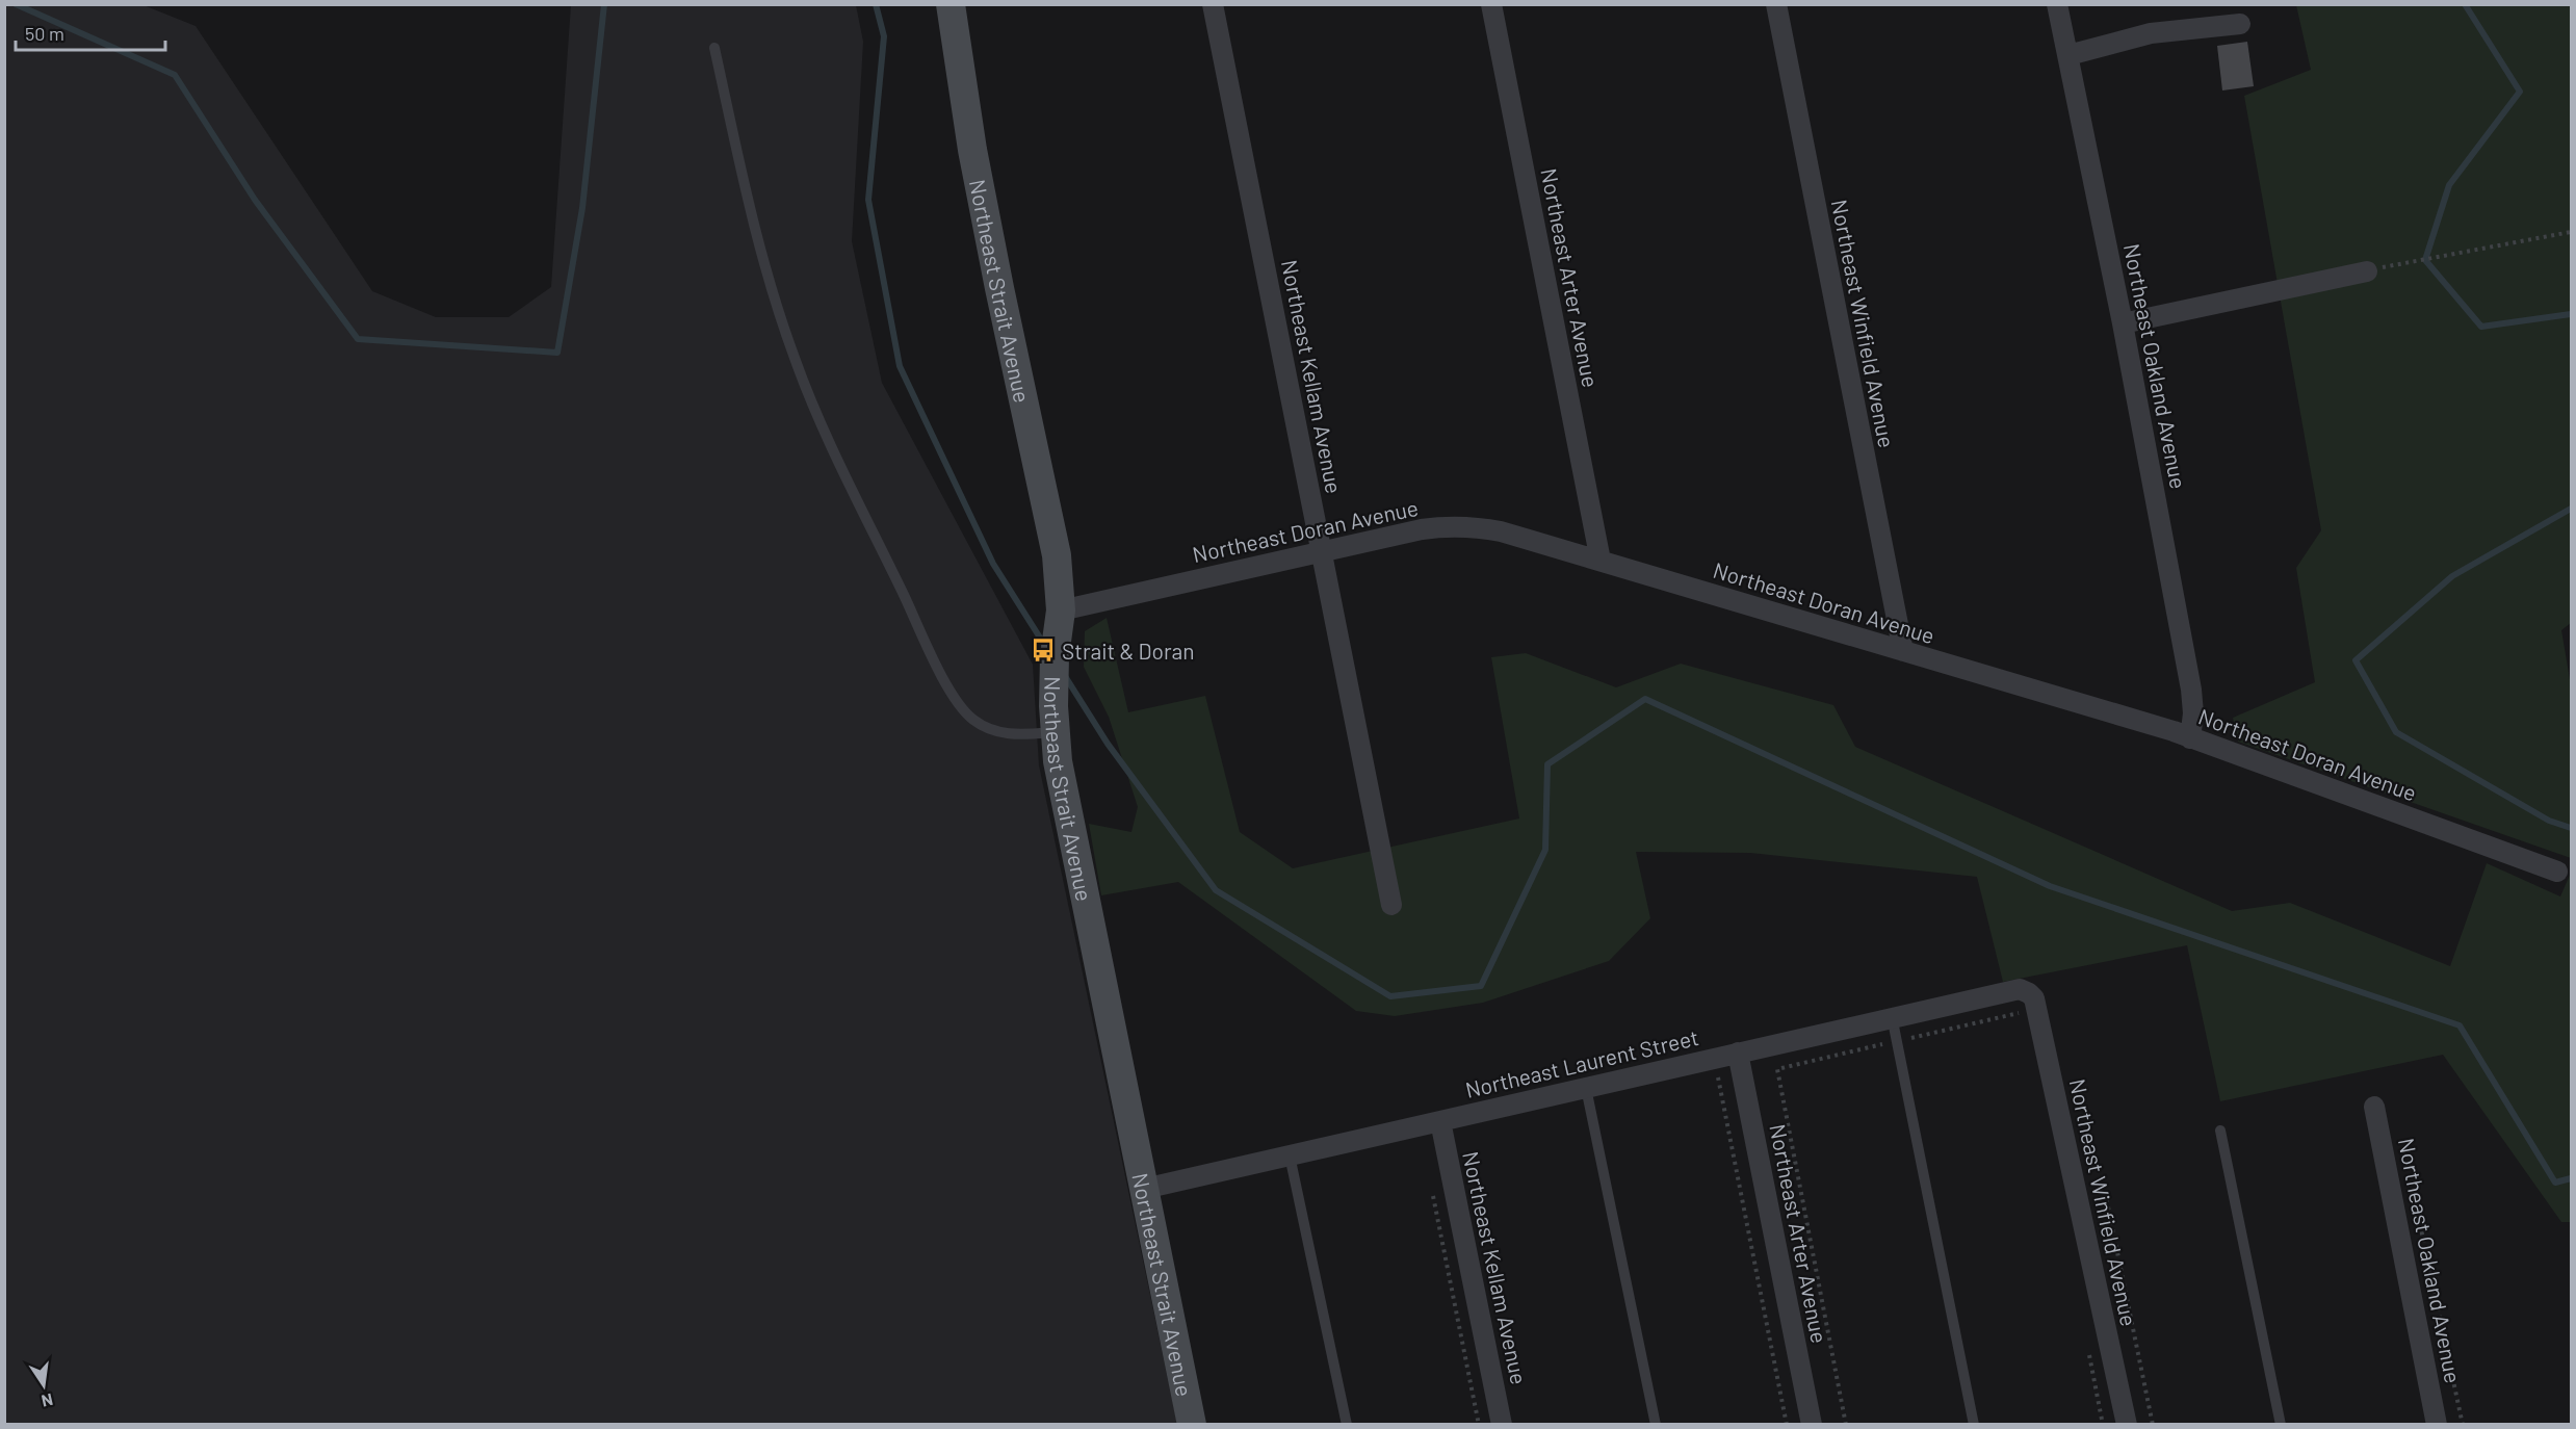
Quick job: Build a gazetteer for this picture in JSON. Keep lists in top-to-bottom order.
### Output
{
  "streets": {
    "main road": ["Northeast Strait Avenue"],
    "street": [
      "Northeast Arter Avenue",
      "Northeast Winfield Avenue",
      "Northeast Oakland Avenue",
      "Northeast Kellam Avenue",
      "Northeast Doran Avenue",
      "Northeast Laurent Street"
    ]
  },
  "crossings": [
    ["Northeast Arter Avenue", "Northeast Doran Avenue"],
    ["Northeast Arter Avenue", "Northeast Laurent Street"],
    ["Northeast Strait Avenue", "Northeast Doran Avenue"],
    ["Northeast Strait Avenue", "Northeast Laurent Street"],
    ["Northeast Winfield Avenue", "Northeast Doran Avenue"],
    ["Northeast Winfield Avenue", "Northeast Laurent Street"],
    ["Northeast Oakland Avenue", "Northeast Doran Avenue"],
    ["Northeast Kellam Avenue", "Northeast Doran Avenue"],
    ["Northeast Kellam Avenue", "Northeast Laurent Street"]
  ],
  "places": {
    "bus stop": ["Strait & Doran"]
  },
  "scale_bar": "50 m",
  "north": "bottom"
}
